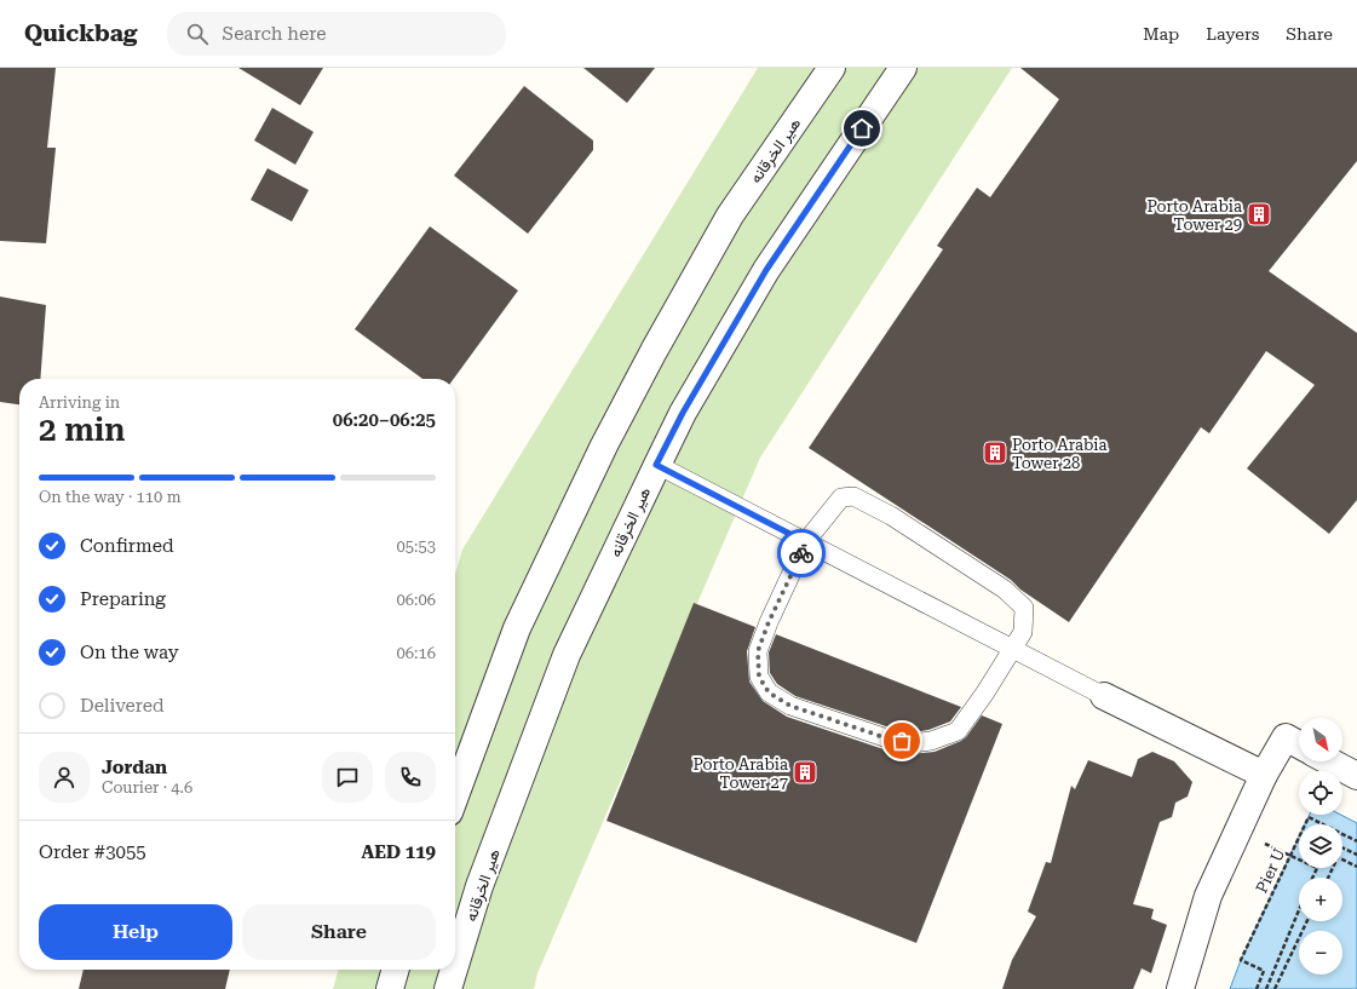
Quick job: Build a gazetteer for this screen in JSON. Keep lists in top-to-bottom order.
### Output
{
  "streets": {
    "street": ["هير الخرقانه"],
    "path": ["Pier U"]
  },
  "places": {
    "building": ["Porto Arabia Tower 29", "Porto Arabia Tower 28", "Porto Arabia Tower 27"]
  },
  "north": "bottom right",
  "page": {
    "header": "Quickbag",
    "search": "Search here",
    "nav": ["Map", "Layers", "Share"],
    "heading": ["2 min", "Arriving in", "06:20–06:25"],
    "panel": [
      "Jordan",
      "Courier · 4.6",
      "Order #3055",
      "AED 119"
    ],
    "bar": "On the way · 110 m",
    "list": [
      ["Confirmed", "05:53"],
      ["Preparing", "06:06"],
      ["On the way", "06:16"],
      "Delivered"
    ],
    "map_buttons": ["+", "−"],
    "buttons": ["Help", "Share"]
  }
}
